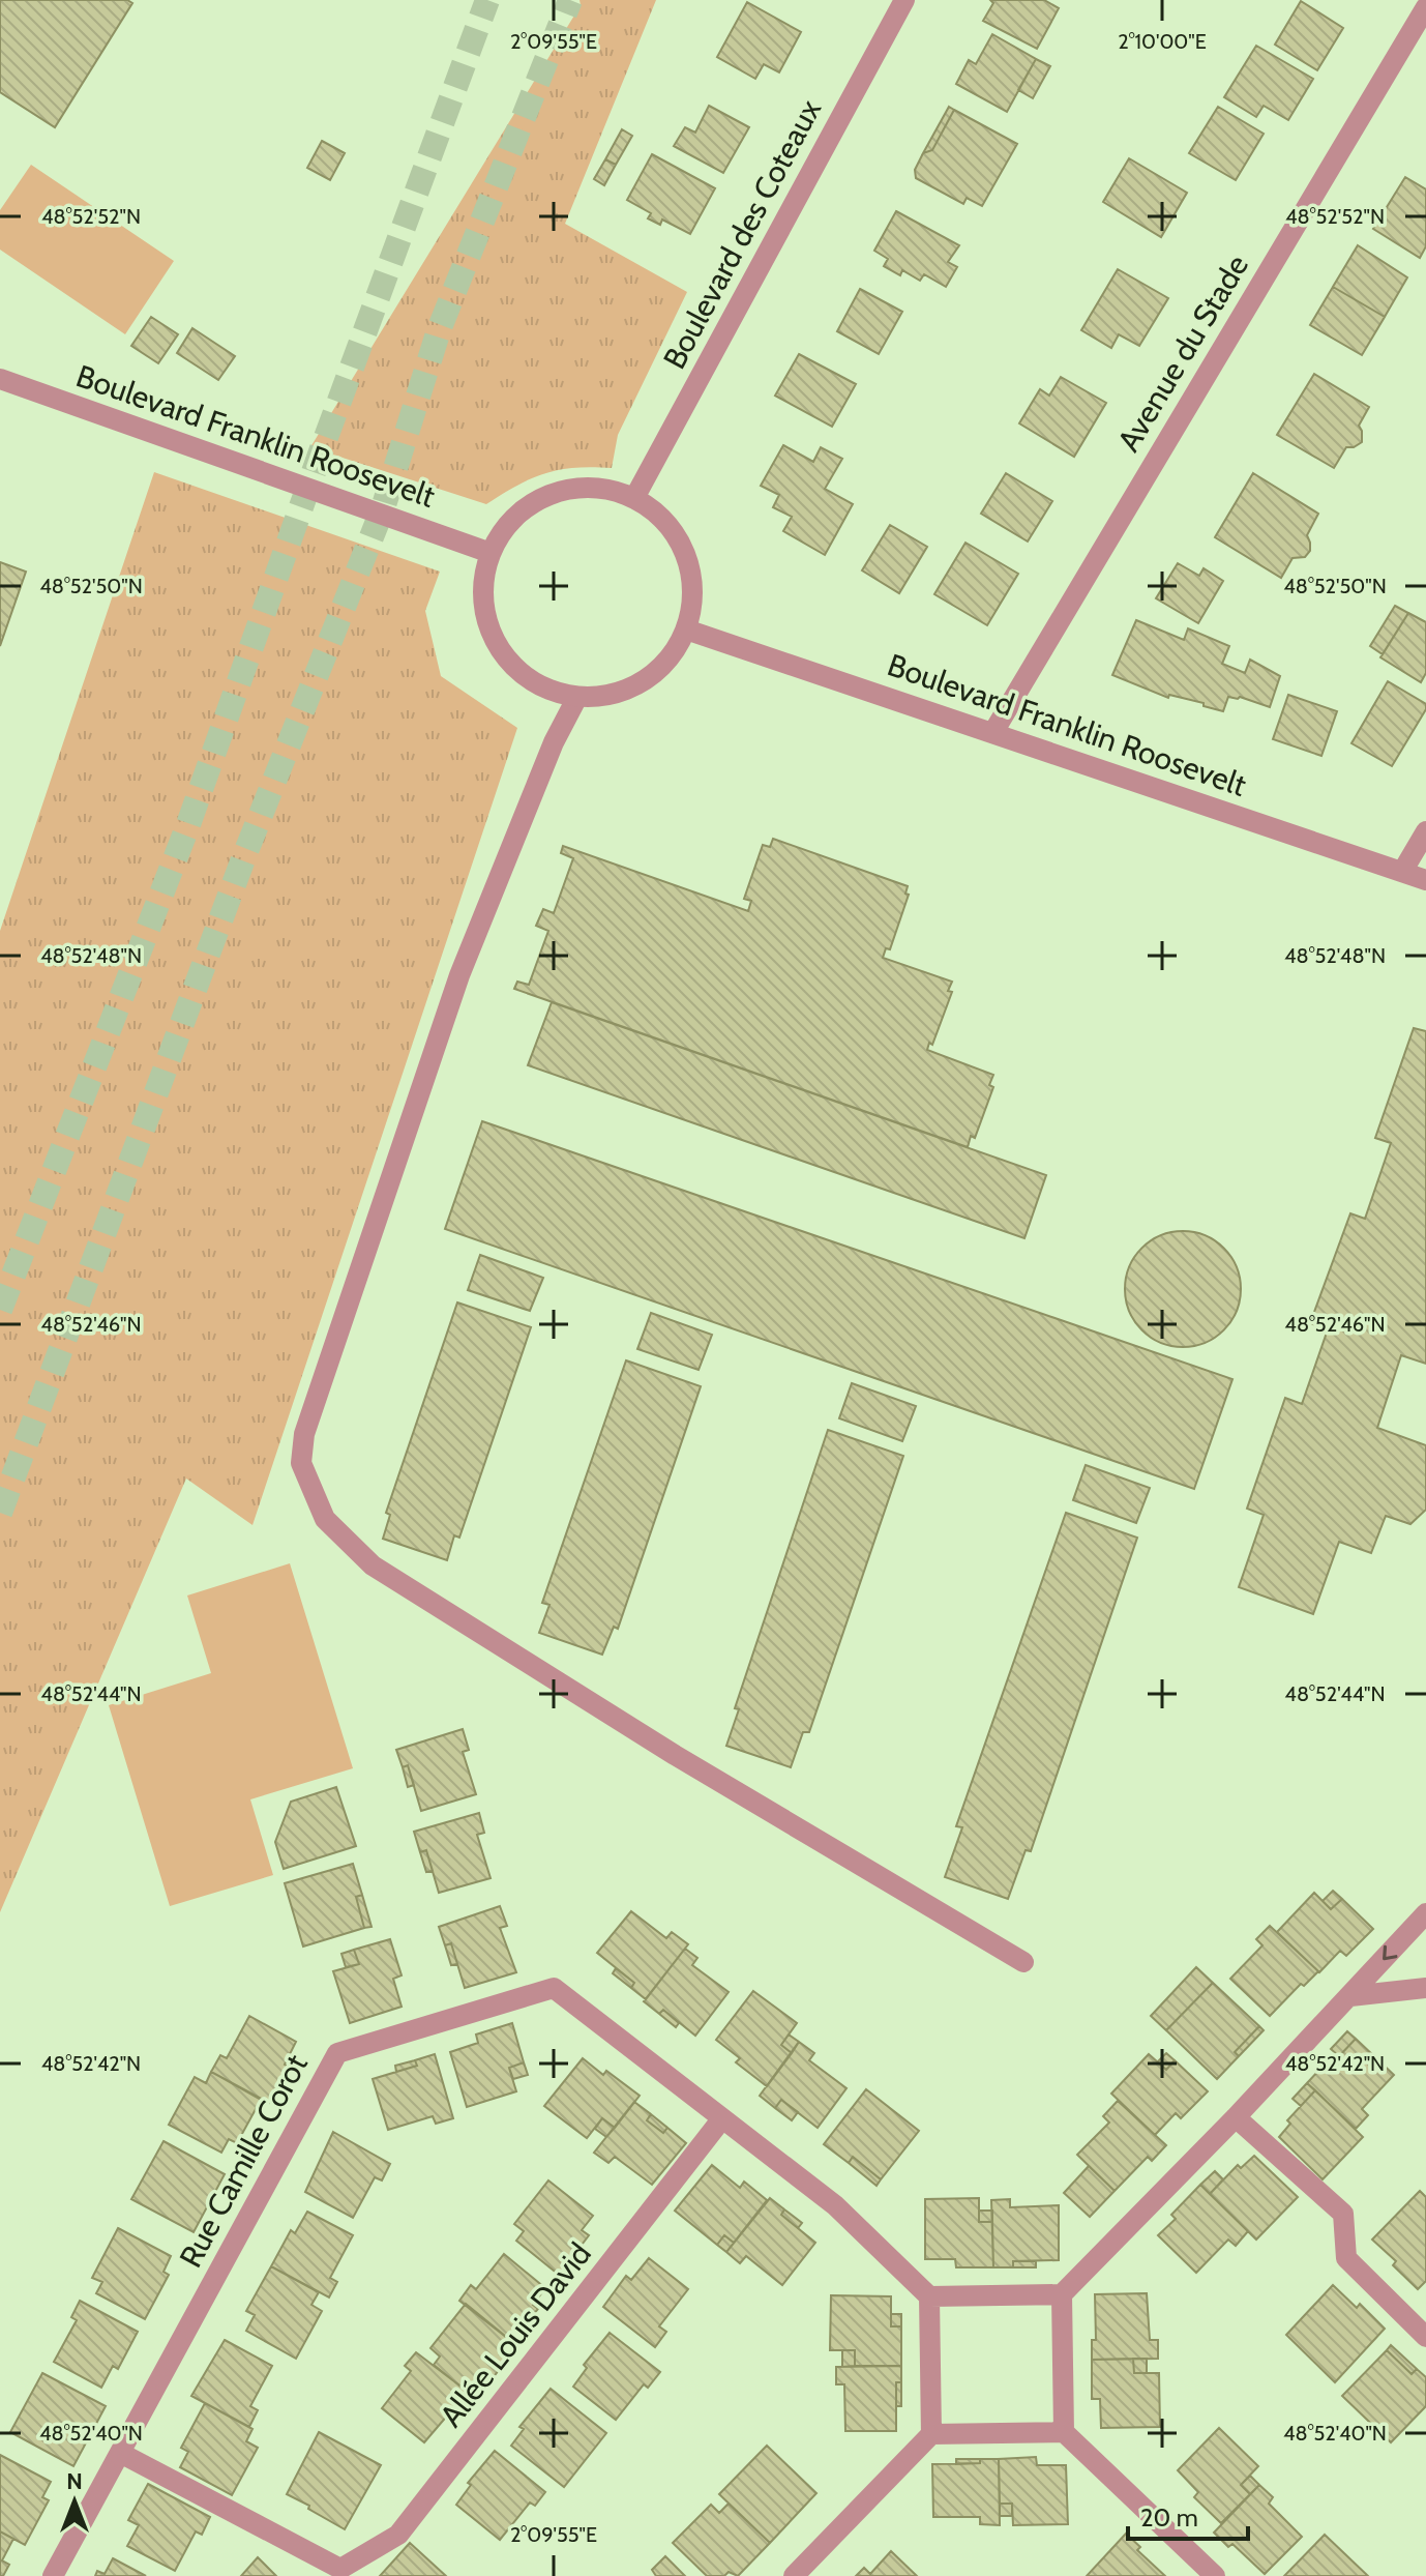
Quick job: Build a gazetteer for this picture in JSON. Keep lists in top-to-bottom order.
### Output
{
  "streets": {
    "street": [
      "Boulevard des Coteaux",
      "Avenue du Stade",
      "Boulevard Franklin Roosevelt",
      "Rue Camille Corot",
      "Allée Louis David"
    ]
  },
  "crossings": [
    ["Boulevard des Coteaux", "Boulevard Franklin Roosevelt"],
    ["Avenue du Stade", "Boulevard Franklin Roosevelt"],
    ["Rue Camille Corot", "Allée Louis David"]
  ],
  "scale_bar": "20 m",
  "north": "top",
  "coordinates": [
    "2°09'55\"E",
    "2°10'00\"E",
    "48°52'52\"N",
    "48°52'50\"N",
    "48°52'48\"N",
    "48°52'46\"N",
    "48°52'44\"N",
    "48°52'42\"N",
    "48°52'40\"N"
  ]
}
